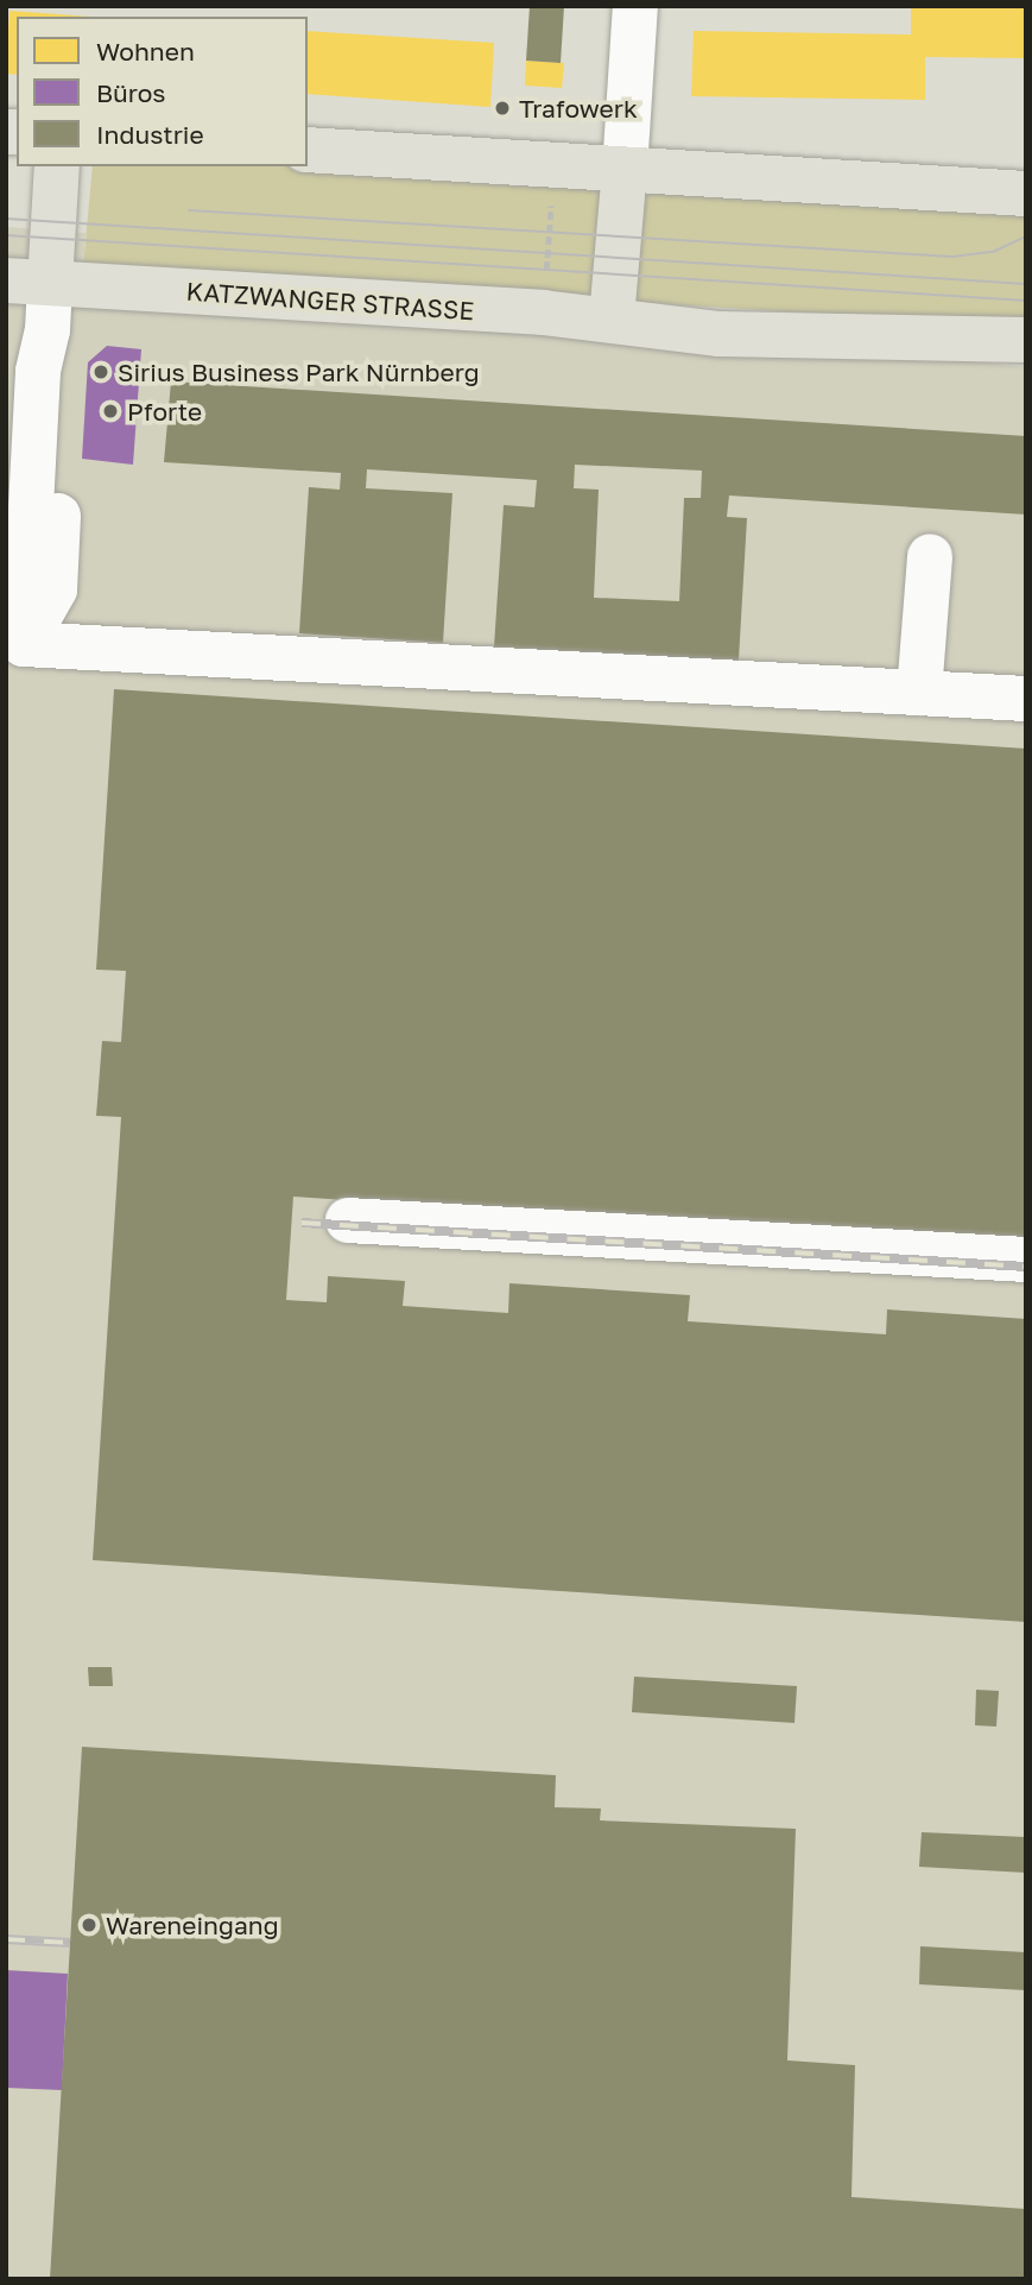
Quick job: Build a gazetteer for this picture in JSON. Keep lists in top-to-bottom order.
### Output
{
  "streets": {
    "main road": ["KATZWANGER STRASSE"]
  },
  "places": [
    "Trafowerk",
    "Sirius Business Park Nürnberg",
    "Pforte",
    "Wareneingang"
  ],
  "legend": ["Wohnen", "Büros", "Industrie"]
}
